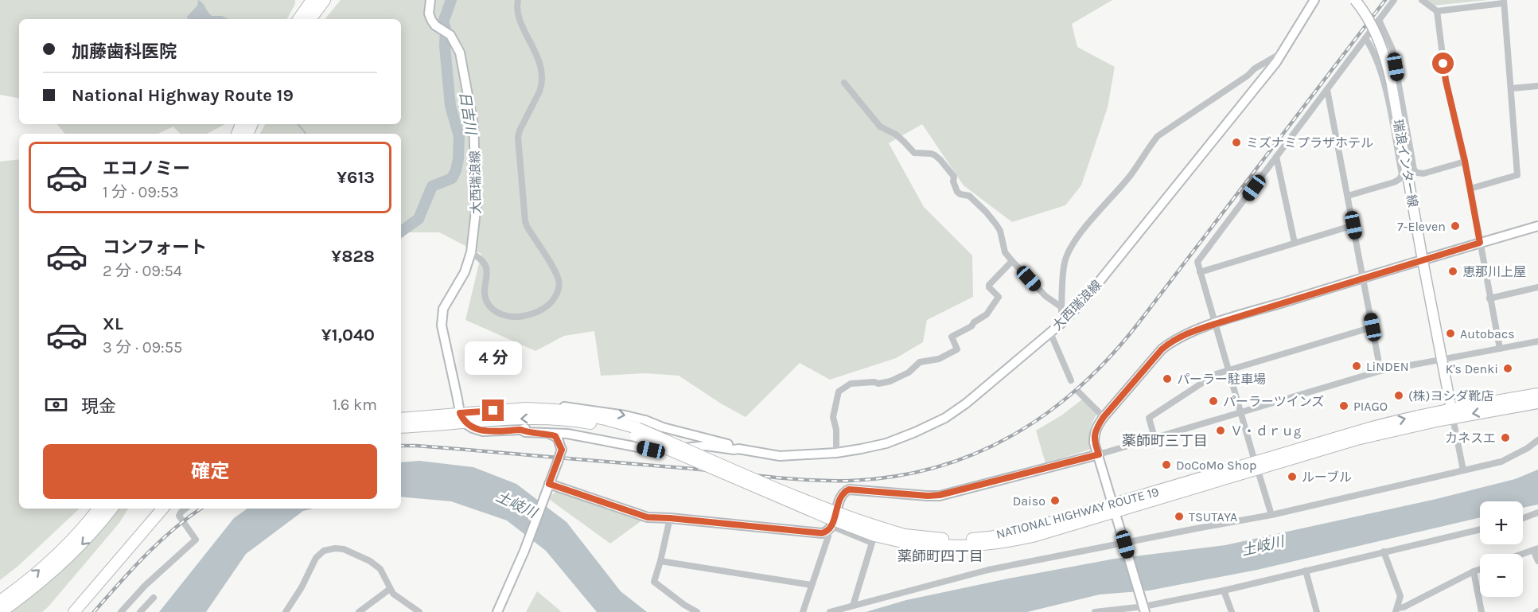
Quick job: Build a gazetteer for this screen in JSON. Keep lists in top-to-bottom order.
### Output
{
  "streets": {
    "highway": ["NATIONAL HIGHWAY ROUTE 19"],
    "main road": ["瑞浪インター線", "大西瑞浪線"]
  },
  "crossings": [
    ["瑞浪インター線", "NATIONAL HIGHWAY ROUTE 19"],
    ["大西瑞浪線", "NATIONAL HIGHWAY ROUTE 19"]
  ],
  "districts": ["薬師町三丁目", "薬師町四丁目"],
  "water": ["日吉川", "土岐川"],
  "places": [
    "ミズナミプラザホテル",
    "7-Eleven",
    "恵那川上屋",
    "Autobacs",
    "LiNDEN",
    "K's Denki",
    "パーラー駐車場",
    "(株)ヨシダ靴店",
    "パーラーツインズ",
    "PIAGO",
    "Ｖ・ｄｒｕg",
    "カネスエ",
    "DoCoMo Shop",
    "ルーブル",
    "Daiso",
    "TSUTAYA"
  ],
  "page": {
    "banner": ["加藤歯科医院", "National Highway Route 19"],
    "list": [
      {
        "name": "エコノミー",
        "note": "1 分 · 09:53",
        "value": "¥613"
      },
      {
        "name": "コンフォート",
        "note": "2 分 · 09:54",
        "value": "¥828"
      },
      {
        "name": "XL",
        "note": "3 分 · 09:55",
        "value": "¥1,040"
      }
    ],
    "bubble": "4 分",
    "pay": ["現金", "1.6 km"],
    "buttons": "確定",
    "map_buttons": ["+", "−"]
  }
}
